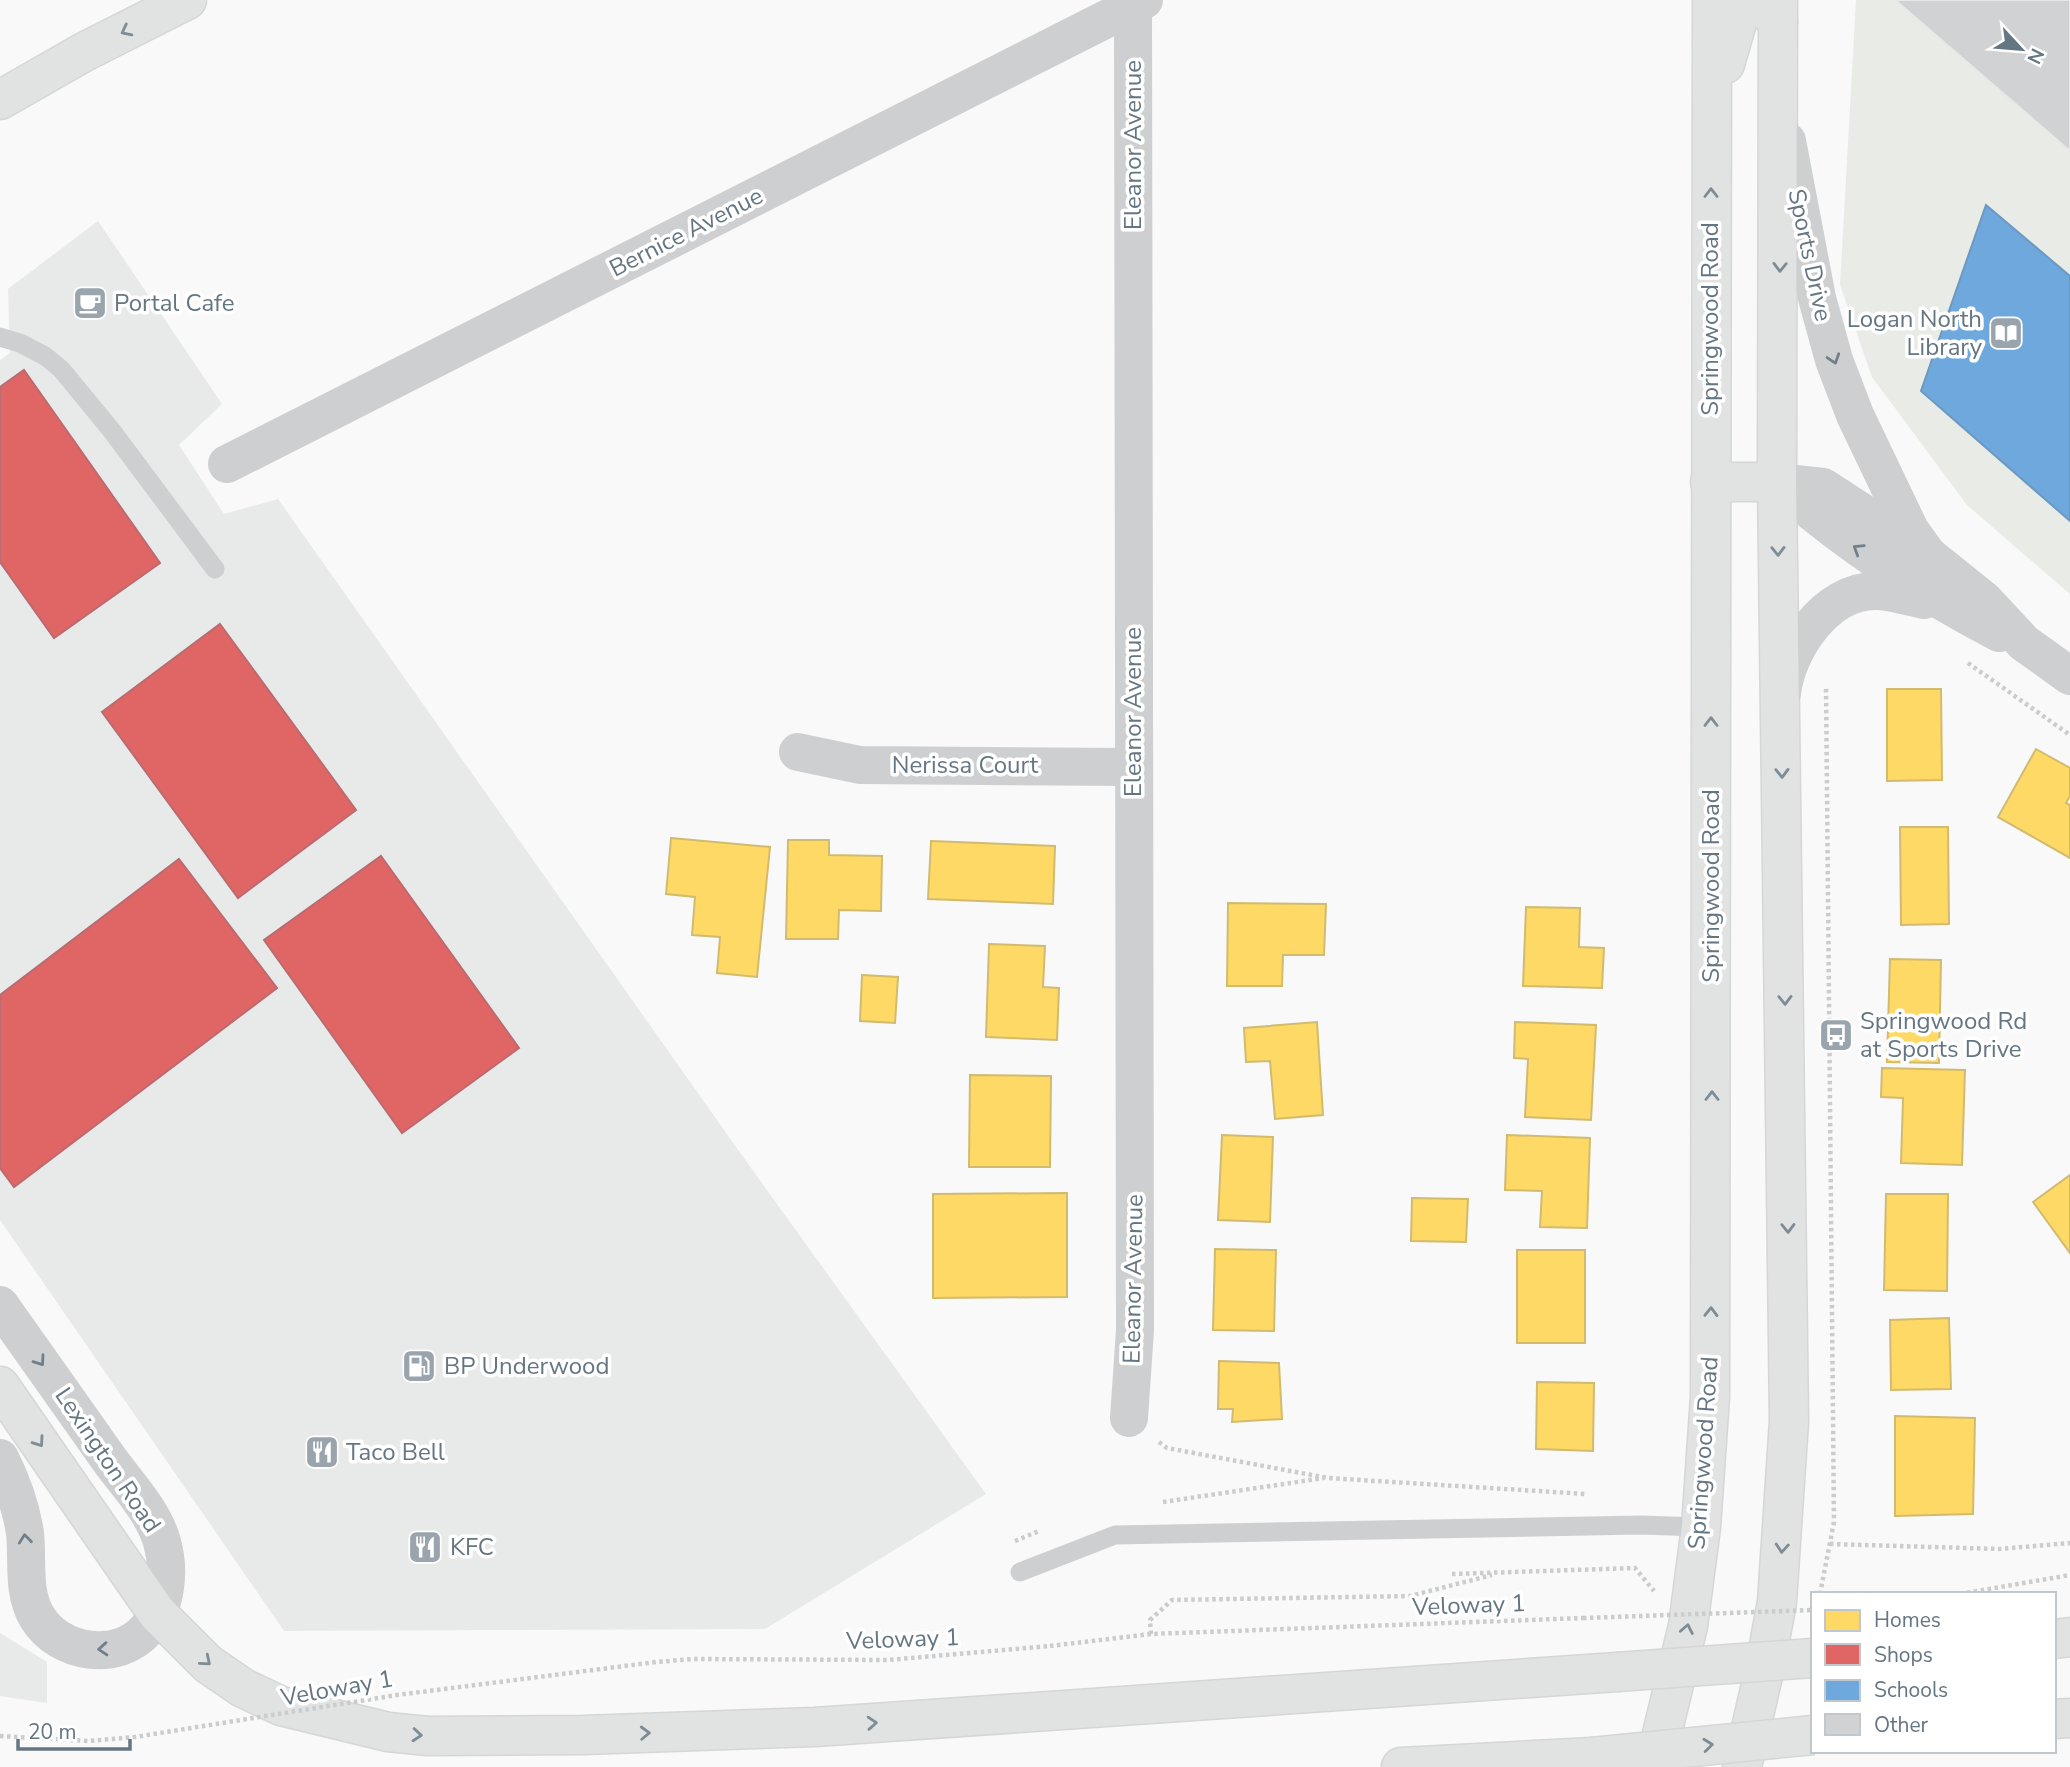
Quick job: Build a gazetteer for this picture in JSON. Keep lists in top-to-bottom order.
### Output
{
  "streets": {
    "main road": ["Sports Drive", "Springwood Road"],
    "street": [
      "Eleanor Avenue",
      "Bernice Avenue",
      "Nerissa Court",
      "Lexington Road"
    ],
    "path": ["Veloway 1"]
  },
  "crossings": [
    ["Eleanor Avenue", "Bernice Avenue"],
    ["Eleanor Avenue", "Nerissa Court"],
    ["Sports Drive", "Springwood Road"]
  ],
  "one_way": ["Lexington Road"],
  "places": {
    "cafe": ["Portal Cafe"],
    "library": ["Logan North Library"],
    "bus stop": ["Springwood Rd at Sports Drive"],
    "fuel station": ["BP Underwood"],
    "restaurant": ["Taco Bell", "KFC"]
  },
  "legend": [
    "Homes",
    "Shops",
    "Schools",
    "Other"
  ],
  "scale_bar": "20 m",
  "north": "bottom right"
}
